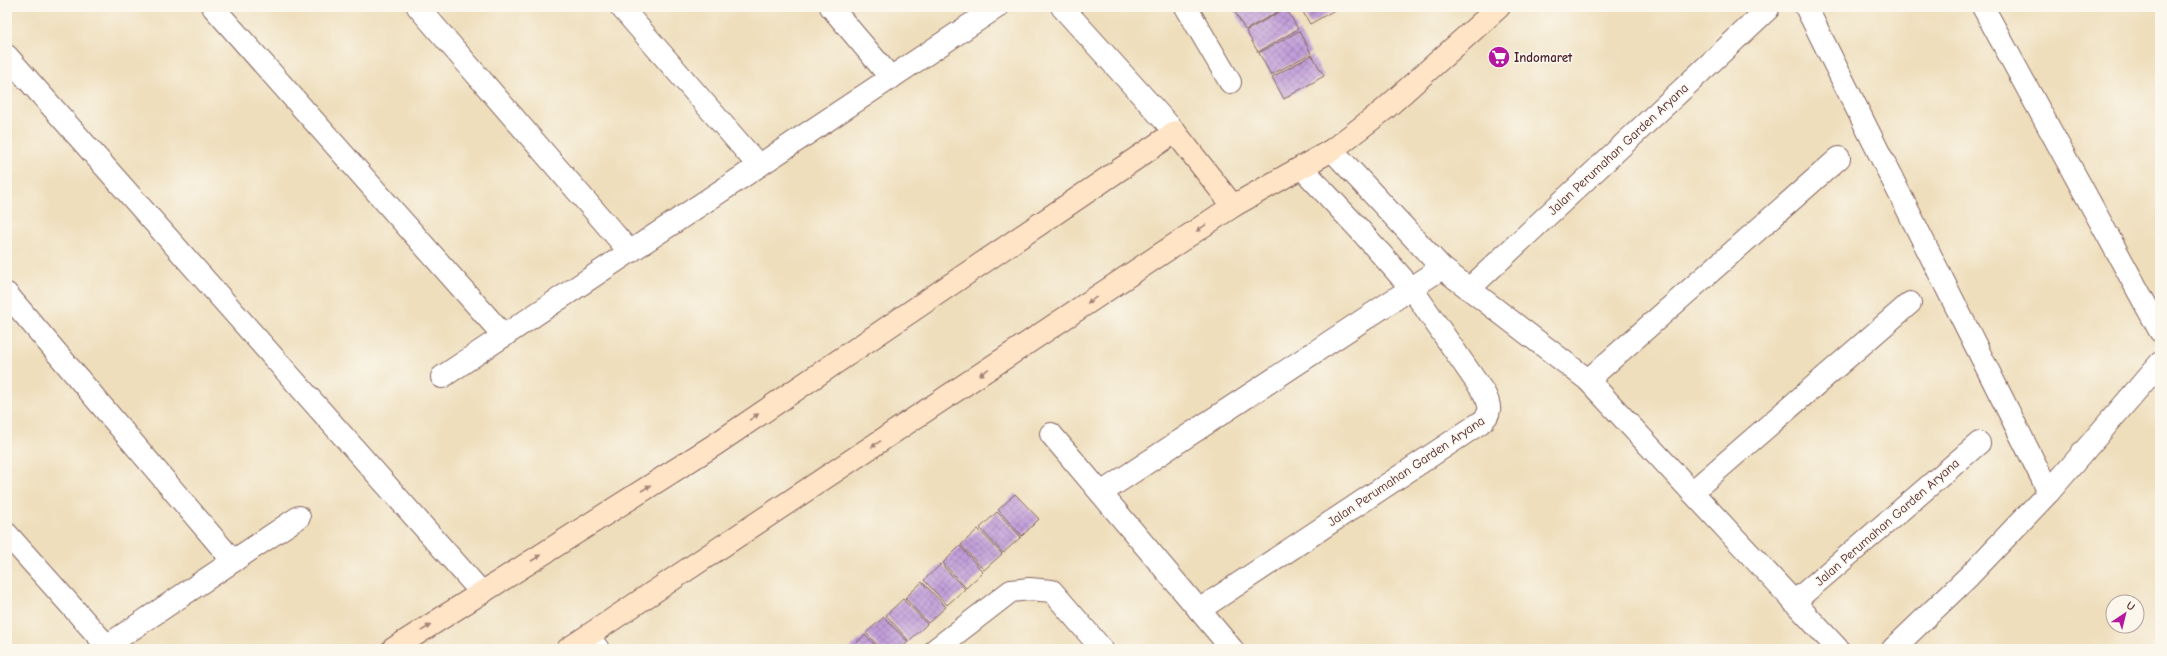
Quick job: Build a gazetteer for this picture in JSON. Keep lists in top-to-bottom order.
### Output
{
  "streets": {
    "street": ["Jalan Perumahan Garden Aryana"]
  },
  "places": {
    "supermarket": ["Indomaret"]
  },
  "north": "top right"
}
